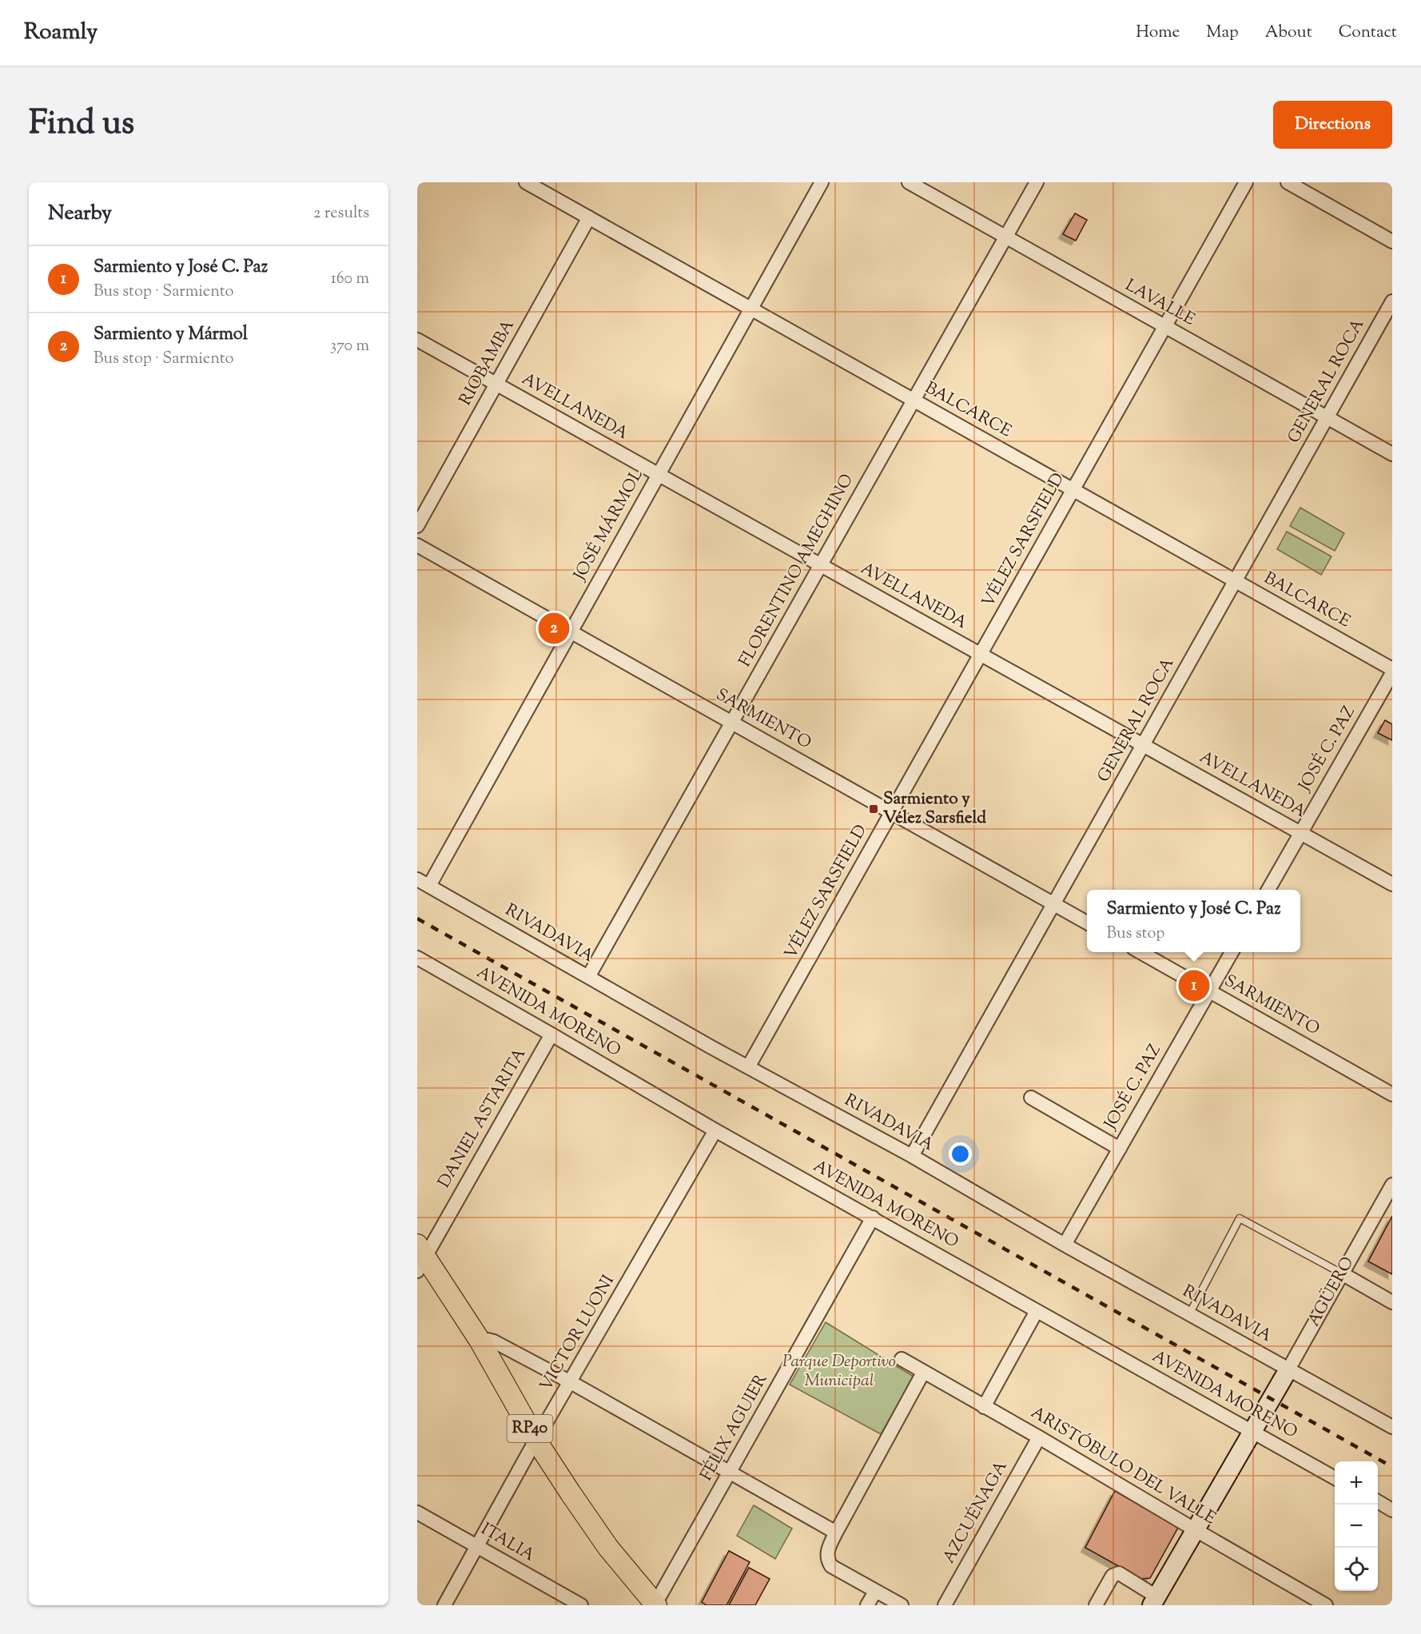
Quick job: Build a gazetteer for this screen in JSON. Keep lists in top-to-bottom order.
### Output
{
  "streets": {
    "main road": ["RP40"],
    "street": [
      "LAVALLE",
      "RIOBAMBA",
      "GENERAL ROCA",
      "AVELLANEDA",
      "BALCARCE",
      "JOSÉ MÁRMOL",
      "VÉLEZ SARSFIELD",
      "FLORENTINO AMEGHINO",
      "SARMIENTO",
      "JOSÉ C. PAZ",
      "RIVADAVIA",
      "AVENIDA MORENO",
      "DANIEL ASTARITA",
      "AGÜERO",
      "VICTOR LUONI",
      "FÉLIX AGUIER",
      "ARISTÓBULO DEL VALLE",
      "AZCUÉNAGA",
      "ITALIA"
    ]
  },
  "crossings": [
    ["LAVALLE", "GENERAL ROCA"],
    ["LAVALLE", "VÉLEZ SARSFIELD"],
    ["LAVALLE", "FLORENTINO AMEGHINO"],
    ["RIOBAMBA", "AVELLANEDA"],
    ["RIOBAMBA", "BALCARCE"],
    ["GENERAL ROCA", "AVELLANEDA"],
    ["GENERAL ROCA", "BALCARCE"],
    ["GENERAL ROCA", "SARMIENTO"],
    ["GENERAL ROCA", "RIVADAVIA"],
    ["AVELLANEDA", "JOSÉ MÁRMOL"],
    ["AVELLANEDA", "VÉLEZ SARSFIELD"],
    ["AVELLANEDA", "FLORENTINO AMEGHINO"],
    ["AVELLANEDA", "JOSÉ C. PAZ"],
    ["BALCARCE", "JOSÉ MÁRMOL"],
    ["BALCARCE", "VÉLEZ SARSFIELD"],
    ["BALCARCE", "FLORENTINO AMEGHINO"],
    ["JOSÉ MÁRMOL", "SARMIENTO"],
    ["JOSÉ MÁRMOL", "RIVADAVIA"],
    ["VÉLEZ SARSFIELD", "SARMIENTO"],
    ["VÉLEZ SARSFIELD", "RIVADAVIA"],
    ["FLORENTINO AMEGHINO", "SARMIENTO"],
    ["FLORENTINO AMEGHINO", "RIVADAVIA"],
    ["SARMIENTO", "JOSÉ C. PAZ"],
    ["JOSÉ C. PAZ", "RIVADAVIA"],
    ["RIVADAVIA", "AGÜERO"],
    ["AVENIDA MORENO", "DANIEL ASTARITA"],
    ["AVENIDA MORENO", "AGÜERO"],
    ["AVENIDA MORENO", "VICTOR LUONI"],
    ["AVENIDA MORENO", "FÉLIX AGUIER"],
    ["DANIEL ASTARITA", "RP40"],
    ["AGÜERO", "ARISTÓBULO DEL VALLE"],
    ["VICTOR LUONI", "RP40"],
    ["VICTOR LUONI", "ITALIA"],
    ["FÉLIX AGUIER", "RP40"],
    ["ARISTÓBULO DEL VALLE", "AZCUÉNAGA"]
  ],
  "parks": ["Parque Deportivo Municipal"],
  "places": {
    "transit": ["Sarmiento y Vélez Sarsfield"]
  },
  "page": {
    "header": "Roamly",
    "nav": [
      "Home",
      "Map",
      "About",
      "Contact"
    ],
    "title": "Find us",
    "buttons": "Directions",
    "heading": ["Nearby", "2 results"],
    "list": [
      {
        "mark": "1",
        "name": "Sarmiento y José C. Paz",
        "note": "Bus stop · Sarmiento",
        "value": "160 m"
      },
      {
        "mark": "2",
        "name": "Sarmiento y Mármol",
        "note": "Bus stop · Sarmiento",
        "value": "370 m"
      }
    ],
    "pins": ["2", "1"],
    "popup": ["Sarmiento y José C. Paz", "Bus stop"],
    "map_buttons": ["+", "−"]
  }
}
